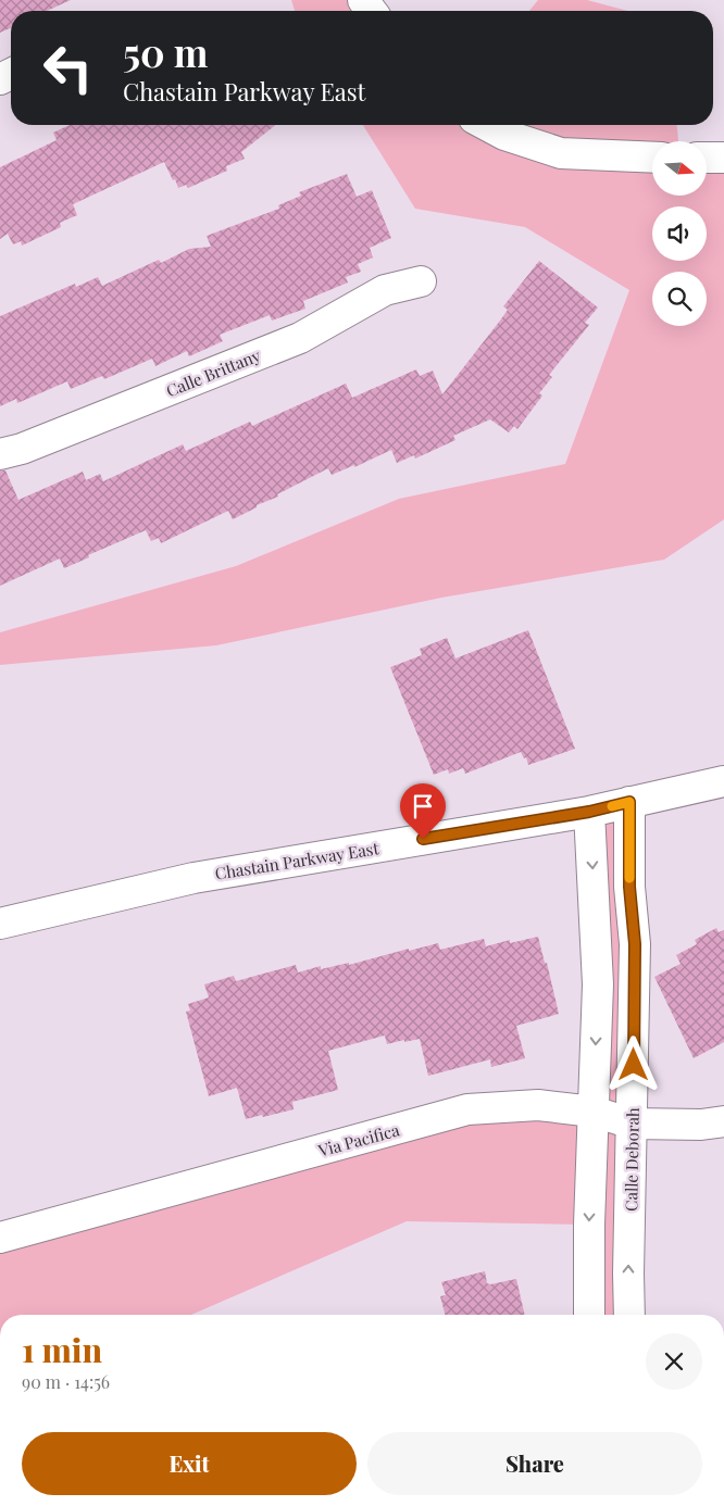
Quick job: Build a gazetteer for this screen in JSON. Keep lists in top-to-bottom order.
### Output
{
  "streets": {
    "street": [
      "Calle Brittany",
      "Chastain Parkway East",
      "Via Pacifica",
      "Calle Deborah"
    ]
  },
  "crossings": [
    ["Chastain Parkway East", "Calle Deborah"],
    ["Via Pacifica", "Calle Deborah"]
  ],
  "north": "right",
  "page": {
    "turn": ["50 m", "Chastain Parkway East"],
    "heading": ["1 min", "90 m · 14:56"],
    "buttons": ["Exit", "Share"]
  }
}
